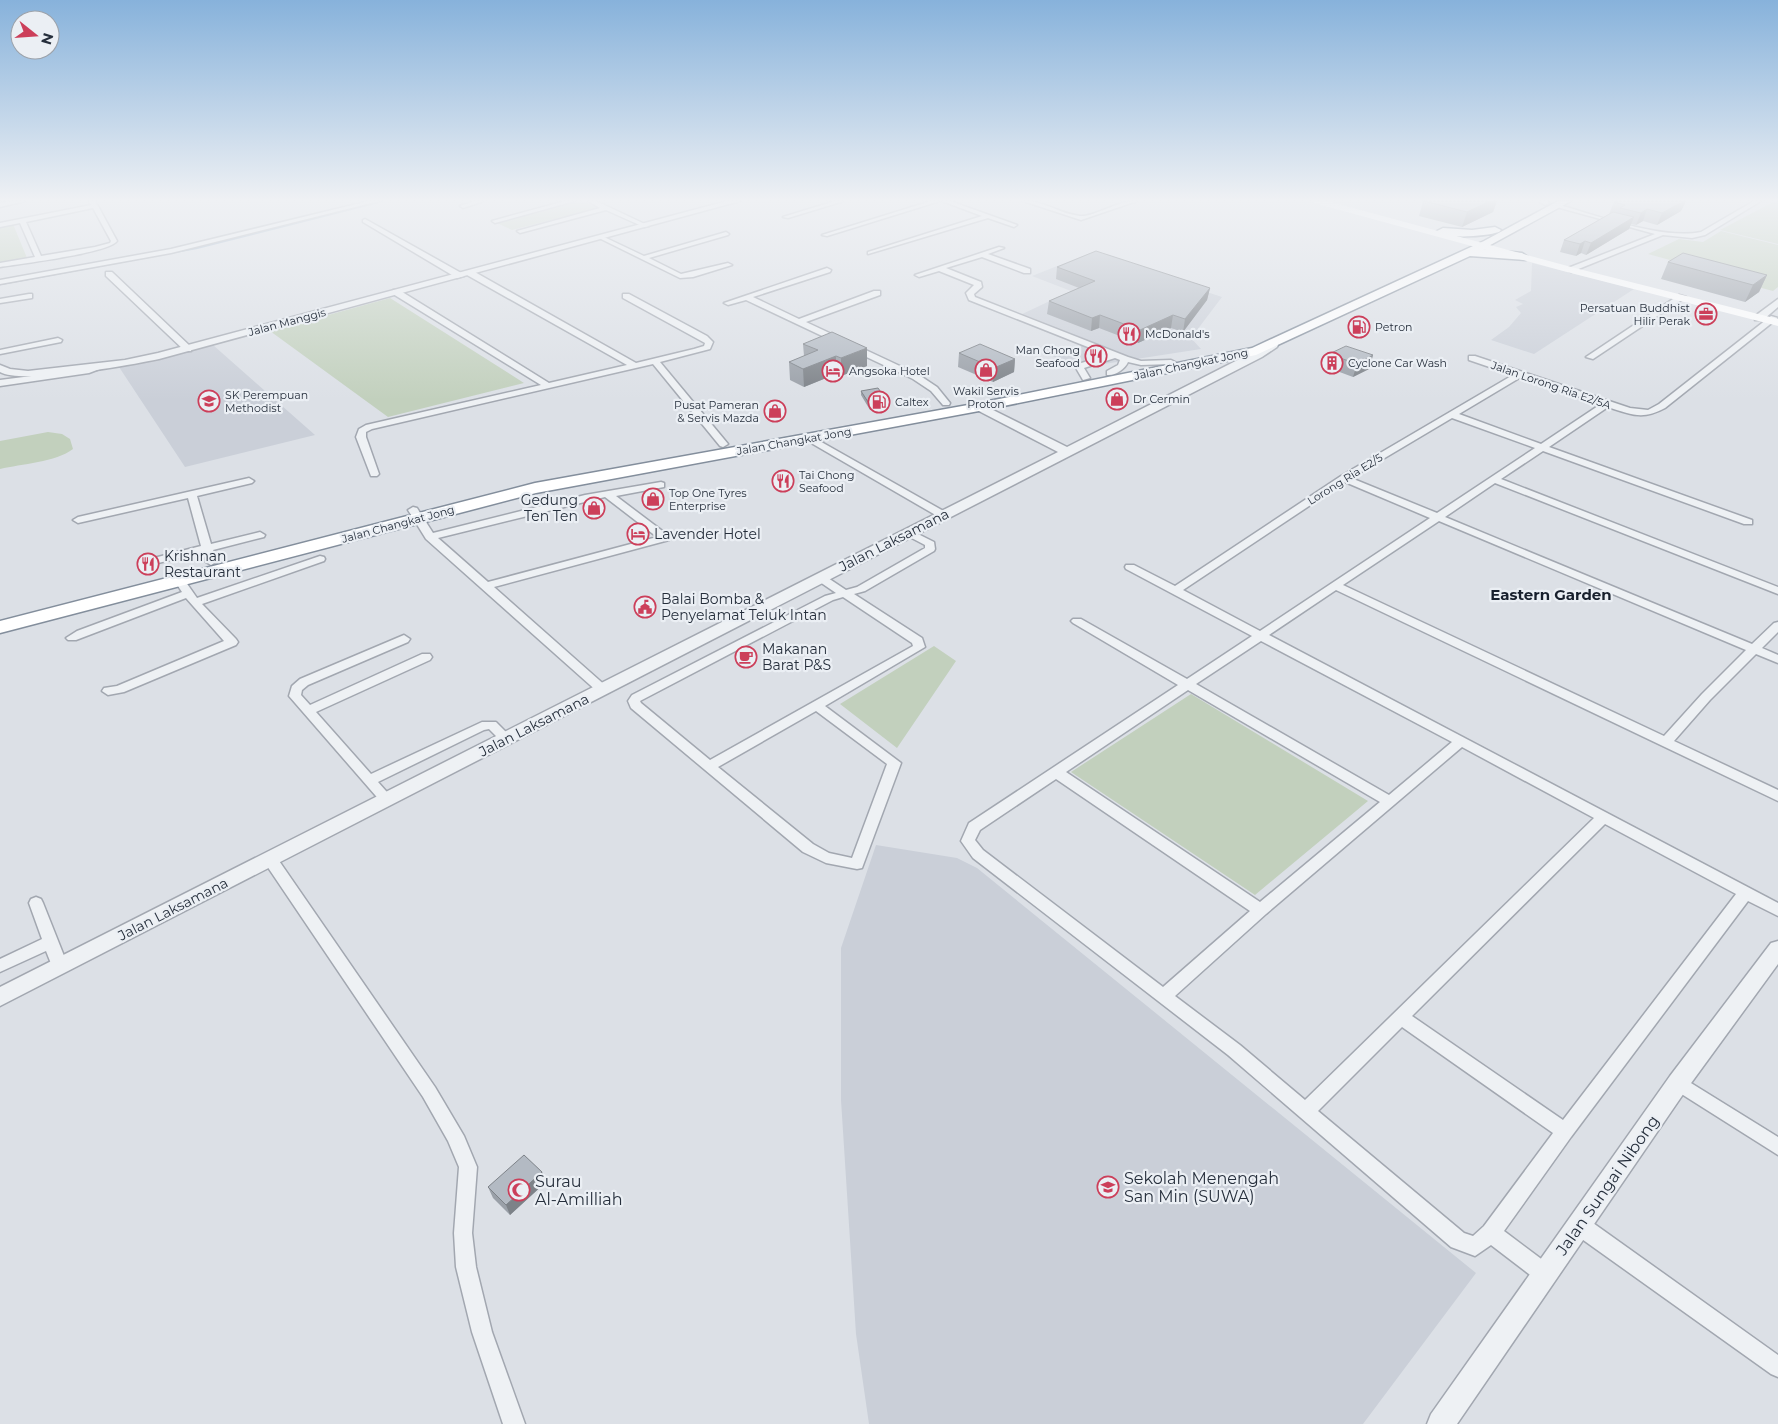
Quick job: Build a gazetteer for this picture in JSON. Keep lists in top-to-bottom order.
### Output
{
  "streets": {
    "highway": ["Jalan Changkat Jong"],
    "street": [
      "Jalan Manggis",
      "Jalan Lorong Ria E2/5A",
      "Lorong Ria E2/5",
      "Jalan Laksamana",
      "Jalan Sungai Nibong"
    ]
  },
  "crossings": [
    ["Jalan Changkat Jong", "Jalan Laksamana"],
    ["Jalan Lorong Ria E2/5A", "Lorong Ria E2/5"]
  ],
  "districts": ["Eastern Garden"],
  "places": {
    "office": ["Persatuan Buddhist Hilir Perak"],
    "fuel station": ["Petron", "Caltex"],
    "restaurant": [
      "McDonald's",
      "Man Chong Seafood",
      "Tai Chong Seafood",
      "Krishnan Restaurant"
    ],
    "building": ["Cyclone Car Wash"],
    "shop": [
      "Wakil Servis Proton",
      "Dr Cermin",
      "Pusat Pameran & Servis Mazda",
      "Top One Tyres Enterprise",
      "Gedung Ten Ten"
    ],
    "hotel": ["Angsoka Hotel", "Lavender Hotel"],
    "school or university": ["SK Perempuan Methodist", "Sekolah Menengah San Min (SUWA)"],
    "public building": ["Balai Bomba & Penyelamat Teluk Intan"],
    "cafe": ["Makanan Barat P&S"],
    "mosque": ["Surau Al-Amilliah"]
  },
  "north": "right"
}
